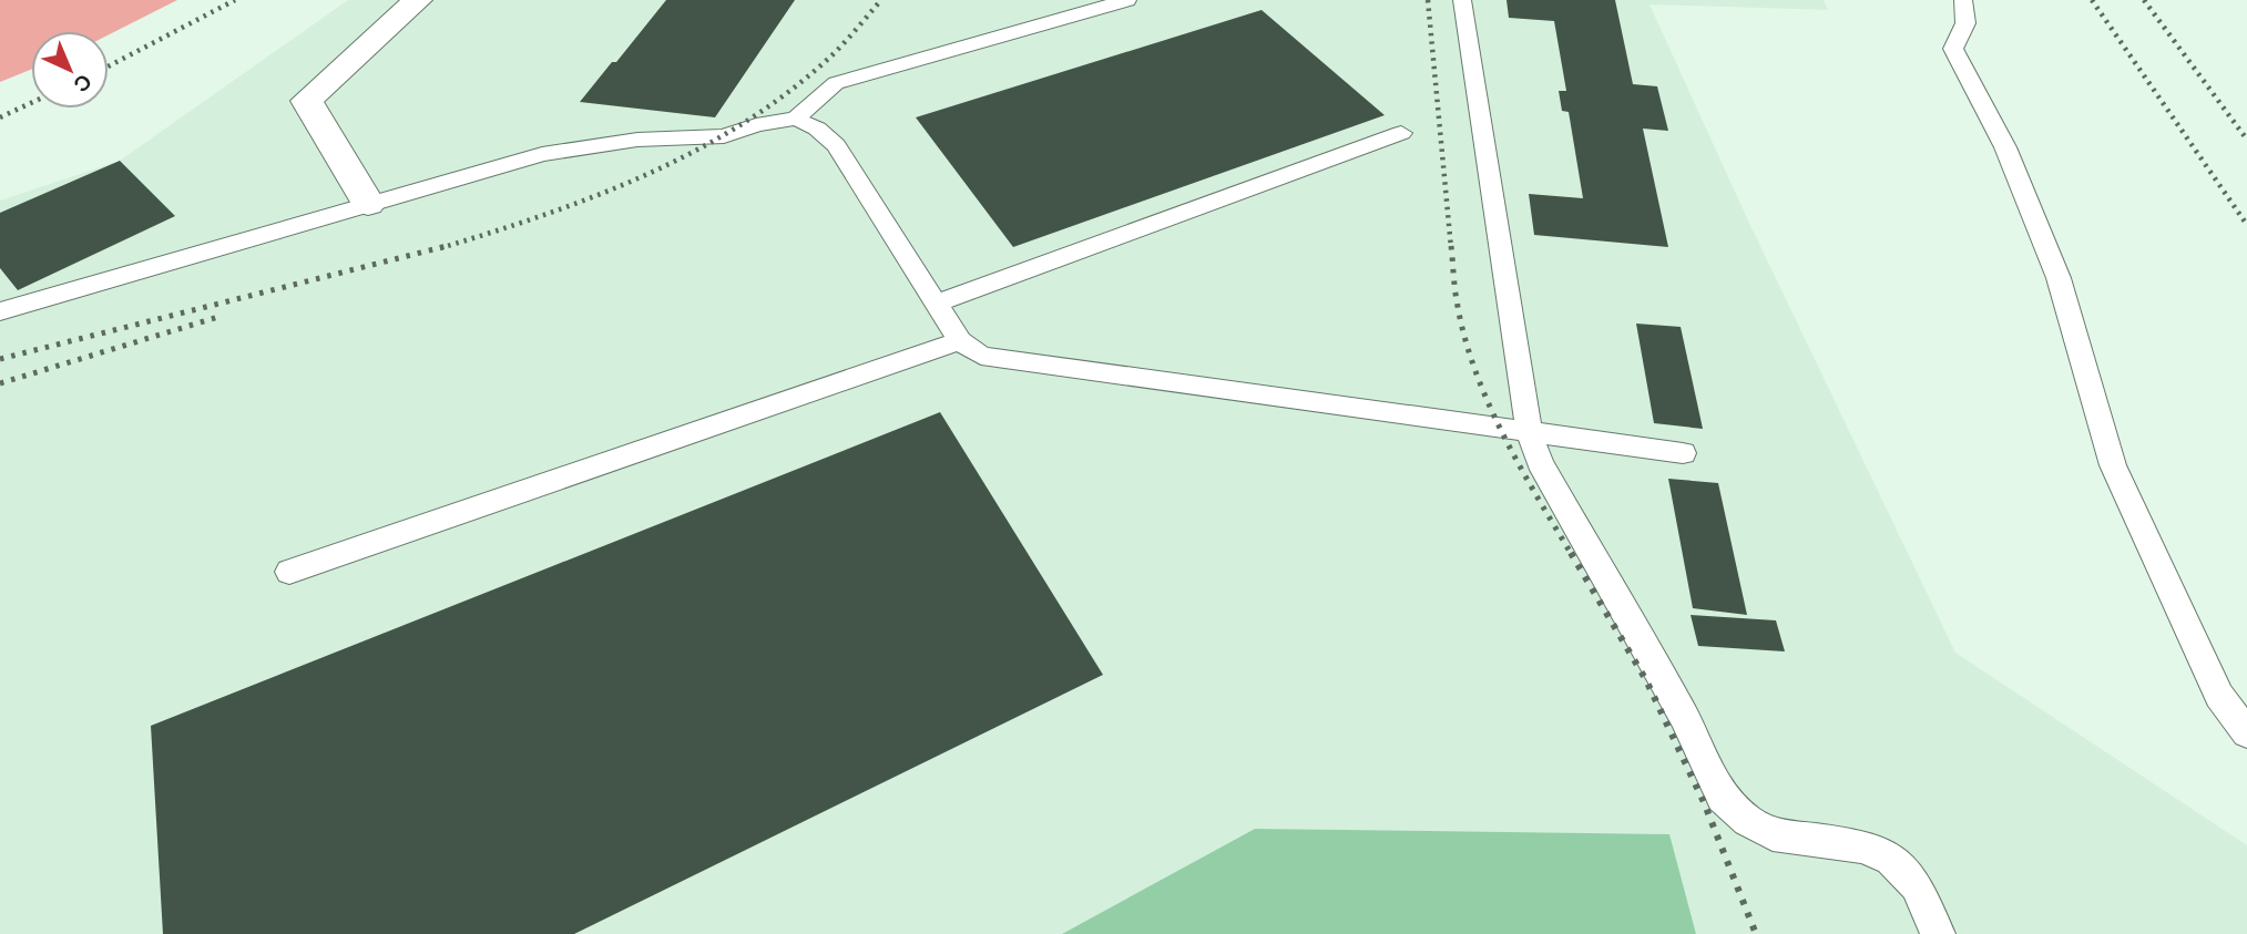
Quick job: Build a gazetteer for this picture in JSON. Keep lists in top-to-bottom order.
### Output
{
  "north": "bottom right"
}
